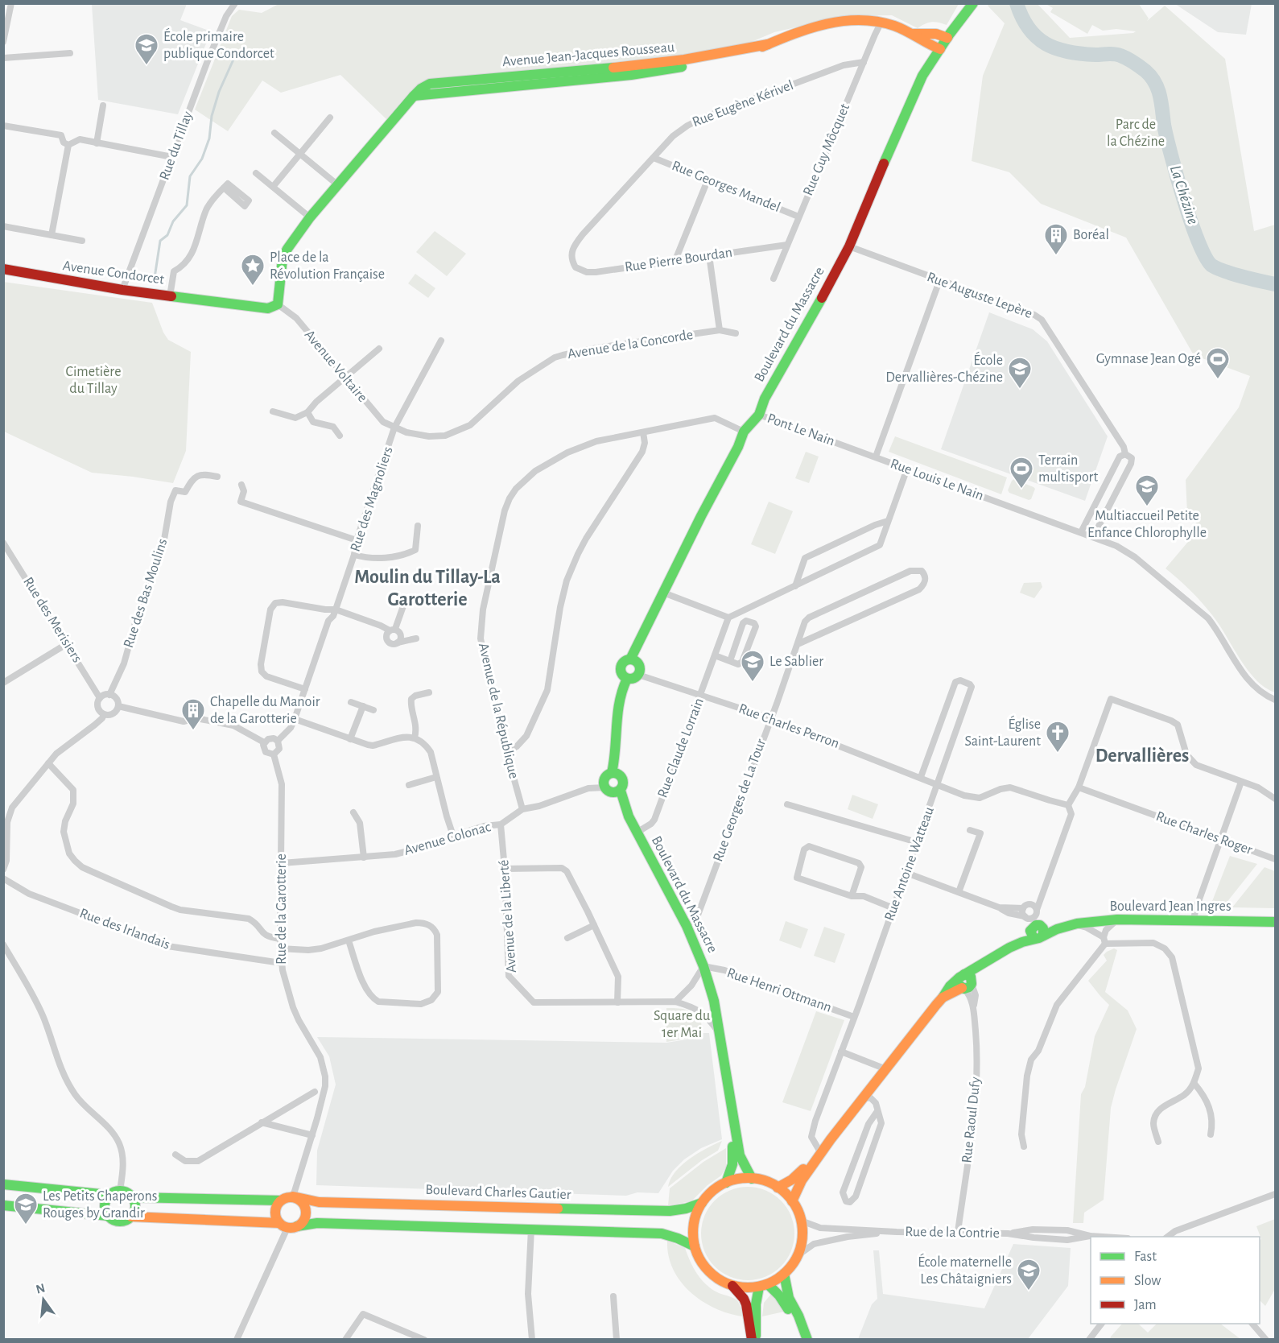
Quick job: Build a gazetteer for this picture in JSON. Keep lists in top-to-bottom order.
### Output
{
  "streets": {
    "main road": [
      "Avenue Jean-Jacques Rousseau",
      "Avenue Condorcet",
      "Boulevard du Massacre",
      "Boulevard Jean Ingres",
      "Boulevard Charles Gautier"
    ],
    "street": [
      "Rue Eugène Kérivel",
      "Rue du Tillay",
      "Rue Guy Môcquet",
      "Rue Georges Mandel",
      "Rue Pierre Bourdan",
      "Rue Auguste Lepère",
      "Avenue de la Concorde",
      "Avenue Voltaire",
      "Pont Le Nain",
      "Rue Louis Le Nain",
      "Rue des Magnoliers",
      "Rue des Bas Moulins",
      "Rue des Merisiers",
      "Avenue de la République",
      "Rue Charles Perron",
      "Rue Claude Lorrain",
      "Rue Georges de La Tour",
      "Rue Charles Roger",
      "Avenue Colonac",
      "Rue Antoine Watteau",
      "Rue de la Garotterie",
      "Avenue de la Liberté",
      "Rue des Irlandais",
      "Rue Henri Ottmann",
      "Rue Raoul Dufy",
      "Rue de la Contrie"
    ]
  },
  "crossings": [
    ["Avenue Jean-Jacques Rousseau", "Rue Guy Môcquet"],
    ["Avenue Jean-Jacques Rousseau", "Avenue Condorcet"],
    ["Avenue Jean-Jacques Rousseau", "Boulevard du Massacre"],
    ["Avenue Jean-Jacques Rousseau", "Avenue Voltaire"],
    ["Rue Eugène Kérivel", "Rue Guy Môcquet"],
    ["Rue Eugène Kérivel", "Rue Georges Mandel"],
    ["Rue Eugène Kérivel", "Rue Pierre Bourdan"],
    ["Rue du Tillay", "Avenue Condorcet"],
    ["Rue Guy Môcquet", "Rue Georges Mandel"],
    ["Rue Guy Môcquet", "Rue Pierre Bourdan"],
    ["Avenue Condorcet", "Avenue Voltaire"],
    ["Rue Auguste Lepère", "Boulevard du Massacre"],
    ["Rue Auguste Lepère", "Rue Louis Le Nain"],
    ["Boulevard du Massacre", "Pont Le Nain"],
    ["Boulevard du Massacre", "Avenue de la République"],
    ["Boulevard du Massacre", "Rue Charles Perron"],
    ["Boulevard du Massacre", "Rue Claude Lorrain"],
    ["Boulevard du Massacre", "Rue Georges de La Tour"],
    ["Boulevard du Massacre", "Avenue Colonac"],
    ["Boulevard du Massacre", "Boulevard Jean Ingres"],
    ["Boulevard du Massacre", "Avenue de la Liberté"],
    ["Boulevard du Massacre", "Rue Henri Ottmann"],
    ["Boulevard du Massacre", "Boulevard Charles Gautier"],
    ["Boulevard du Massacre", "Rue de la Contrie"],
    ["Avenue de la Concorde", "Avenue Voltaire"],
    ["Avenue de la Concorde", "Rue des Magnoliers"],
    ["Avenue Voltaire", "Rue des Magnoliers"],
    ["Pont Le Nain", "Rue Louis Le Nain"],
    ["Rue des Magnoliers", "Rue de la Garotterie"],
    ["Rue des Bas Moulins", "Rue des Merisiers"],
    ["Avenue de la République", "Avenue Colonac"],
    ["Rue Charles Perron", "Rue Claude Lorrain"],
    ["Rue Charles Perron", "Rue Georges de La Tour"],
    ["Rue Charles Perron", "Rue Antoine Watteau"],
    ["Avenue Colonac", "Rue de la Garotterie"],
    ["Avenue Colonac", "Avenue de la Liberté"],
    ["Rue Antoine Watteau", "Boulevard Jean Ingres"],
    ["Rue Antoine Watteau", "Rue Henri Ottmann"],
    ["Boulevard Jean Ingres", "Rue Raoul Dufy"],
    ["Boulevard Jean Ingres", "Boulevard Charles Gautier"],
    ["Boulevard Jean Ingres", "Rue de la Contrie"],
    ["Rue de la Garotterie", "Rue des Irlandais"],
    ["Rue de la Garotterie", "Boulevard Charles Gautier"],
    ["Rue Raoul Dufy", "Rue de la Contrie"],
    ["Boulevard Charles Gautier", "Rue de la Contrie"]
  ],
  "districts": ["Moulin du Tillay-La Garotterie", "Dervallières"],
  "water": ["La Chézine"],
  "parks": ["Parc de la Chézine", "Cimetière du Tillay", "Square du 1er Mai"],
  "places": {
    "school or university": [
      "École primaire publique Condorcet",
      "École Dervallières-Chézine",
      "Multiaccueil Petite Enfance Chlorophylle",
      "Le Sablier",
      "Les Petits Chaperons Rouges by Grandir",
      "École maternelle Les Châtaigniers"
    ],
    "building": ["Boréal", "Chapelle du Manoir de la Garotterie"],
    "place": ["Place de la Révolution Française"],
    "sports": ["Gymnase Jean Ogé", "Terrain multisport"],
    "church": ["Église Saint-Laurent"]
  },
  "legend": ["Fast", "Slow", "Jam"],
  "north": "top"
}
